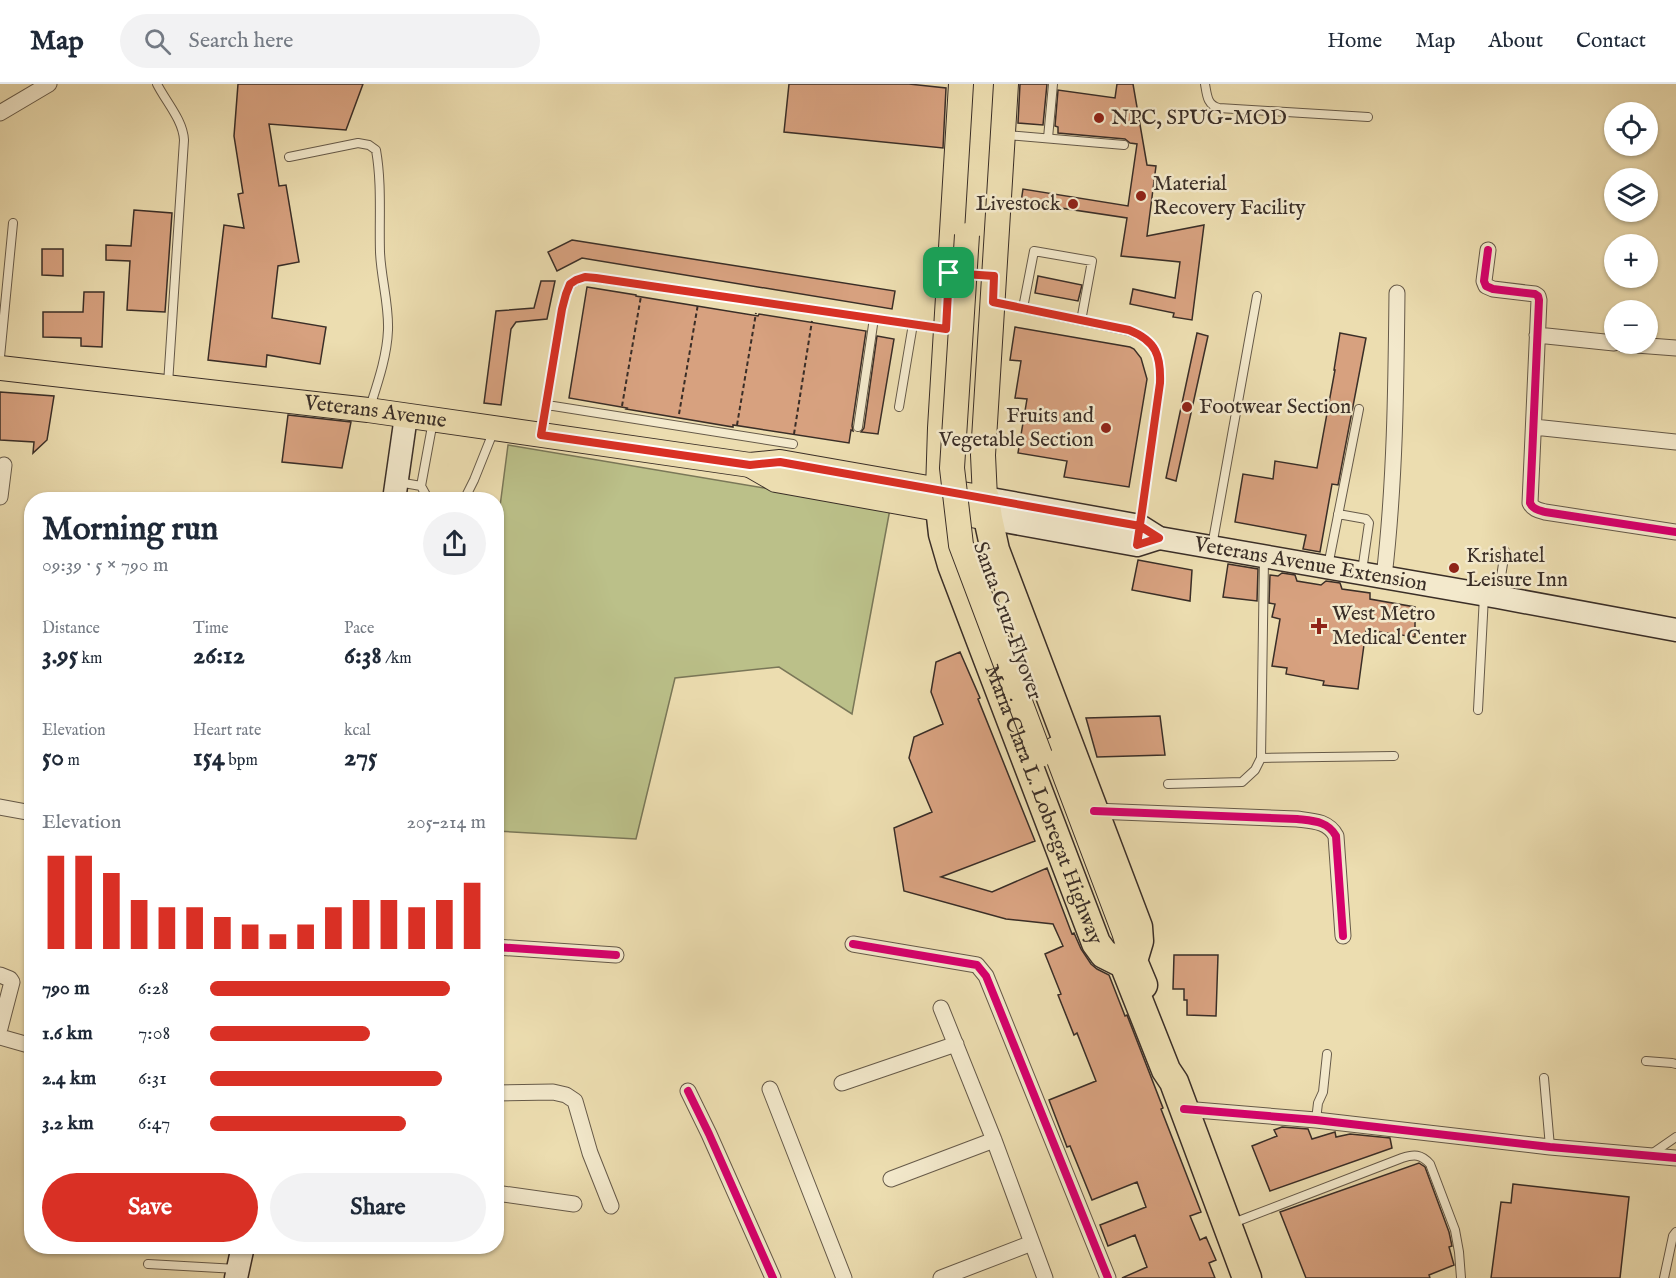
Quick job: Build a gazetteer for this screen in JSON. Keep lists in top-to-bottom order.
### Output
{
  "streets": {
    "highway": ["Maria Clara L. Lobregat Highway"],
    "main road": ["Veterans Avenue", "Veterans Avenue Extension", "Santa Cruz Flyover"]
  },
  "crossings": [
    ["Veterans Avenue", "Veterans Avenue Extension"],
    ["Veterans Avenue", "Maria Clara L. Lobregat Highway"],
    ["Veterans Avenue Extension", "Maria Clara L. Lobregat Highway"],
    ["Santa Cruz Flyover", "Maria Clara L. Lobregat Highway"]
  ],
  "places": {
    "other": [
      "NPC, SPUG-MOD",
      "Material Recovery Facility",
      "Livestock",
      "Footwear Section",
      "Fruits and Vegetable Section",
      "Krishatel Leisure Inn"
    ],
    "health": ["West Metro Medical Center"]
  },
  "page": {
    "header": "Map",
    "search": "Search here",
    "nav": [
      "Home",
      "Map",
      "About",
      "Contact"
    ],
    "map_buttons": ["+", "−"],
    "heading": ["Morning run", "09:39 · 5 × 790 m"],
    "stats": [
      ["Distance", "3.95 km"],
      ["Time", "26:12"],
      ["Pace", "6:38 /km"],
      ["Elevation", "50 m"],
      ["Heart rate", "154 bpm"],
      ["kcal", "275"]
    ],
    "chart": ["Elevation", "205–214 m"],
    "list": [
      {
        "name": "790 m",
        "note": "6:28"
      },
      {
        "name": "1.6 km",
        "note": "7:08"
      },
      {
        "name": "2.4 km",
        "note": "6:31"
      },
      {
        "name": "3.2 km",
        "note": "6:47"
      }
    ],
    "buttons": ["Save", "Share"]
  }
}
